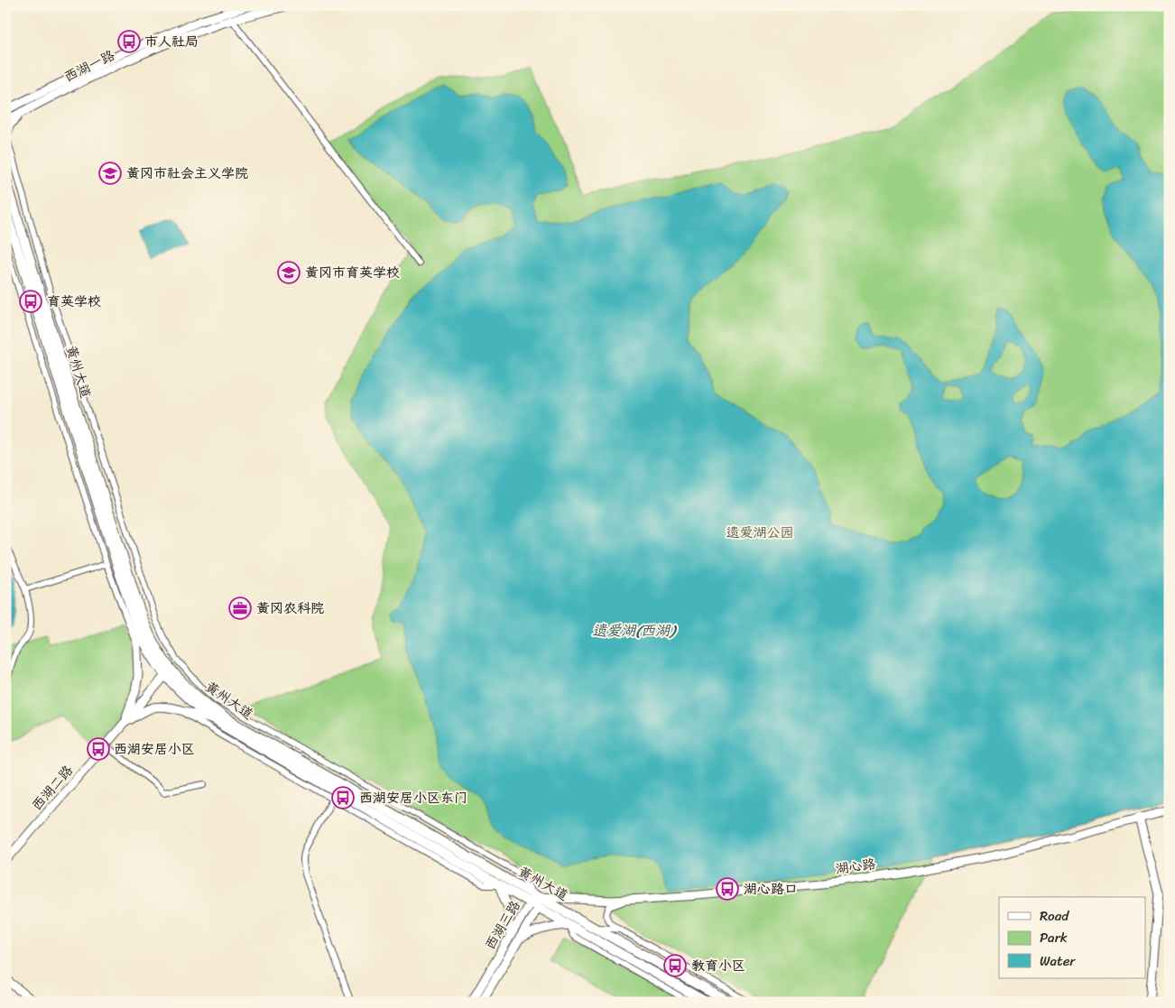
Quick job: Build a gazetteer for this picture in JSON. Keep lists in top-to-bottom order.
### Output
{
  "streets": {
    "main road": [
      "西湖一路",
      "黄州大道",
      "西湖二路",
      "湖心路",
      "西湖三路"
    ]
  },
  "crossings": [
    ["黄州大道", "西湖二路"],
    ["黄州大道", "湖心路"],
    ["黄州大道", "西湖三路"],
    ["湖心路", "西湖三路"]
  ],
  "water": ["遗爱湖(西湖)"],
  "parks": ["遗爱湖公园"],
  "places": {
    "bus stop": [
      "市人社局",
      "育英学校",
      "西湖安居小区",
      "西湖安居小区东门",
      "湖心路口",
      "教育小区"
    ],
    "school or university": ["黄冈市社会主义学院", "黄冈市育英学校"],
    "office": ["黄冈农科院"]
  },
  "legend": ["Road", "Park", "Water"]
}
